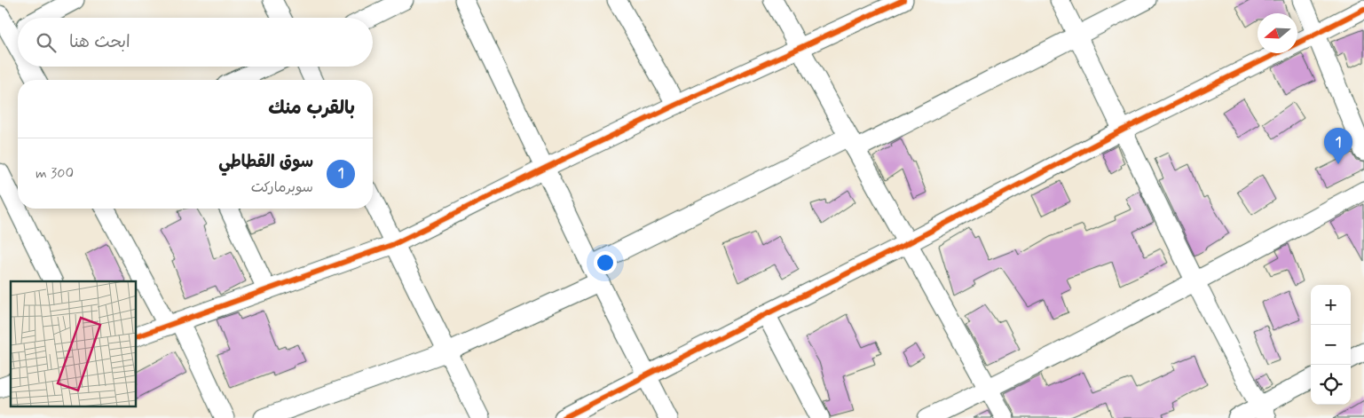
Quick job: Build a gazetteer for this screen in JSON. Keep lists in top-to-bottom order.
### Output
{
  "north": "left",
  "page": {
    "search": "ابحث هنا",
    "heading": "بالقرب منك",
    "pins": "1",
    "list": [
      {
        "mark": "1",
        "name": "سوق القطاطي",
        "note": "سوبرماركت",
        "value": "300 m"
      }
    ],
    "map_buttons": ["+", "−"]
  }
}
